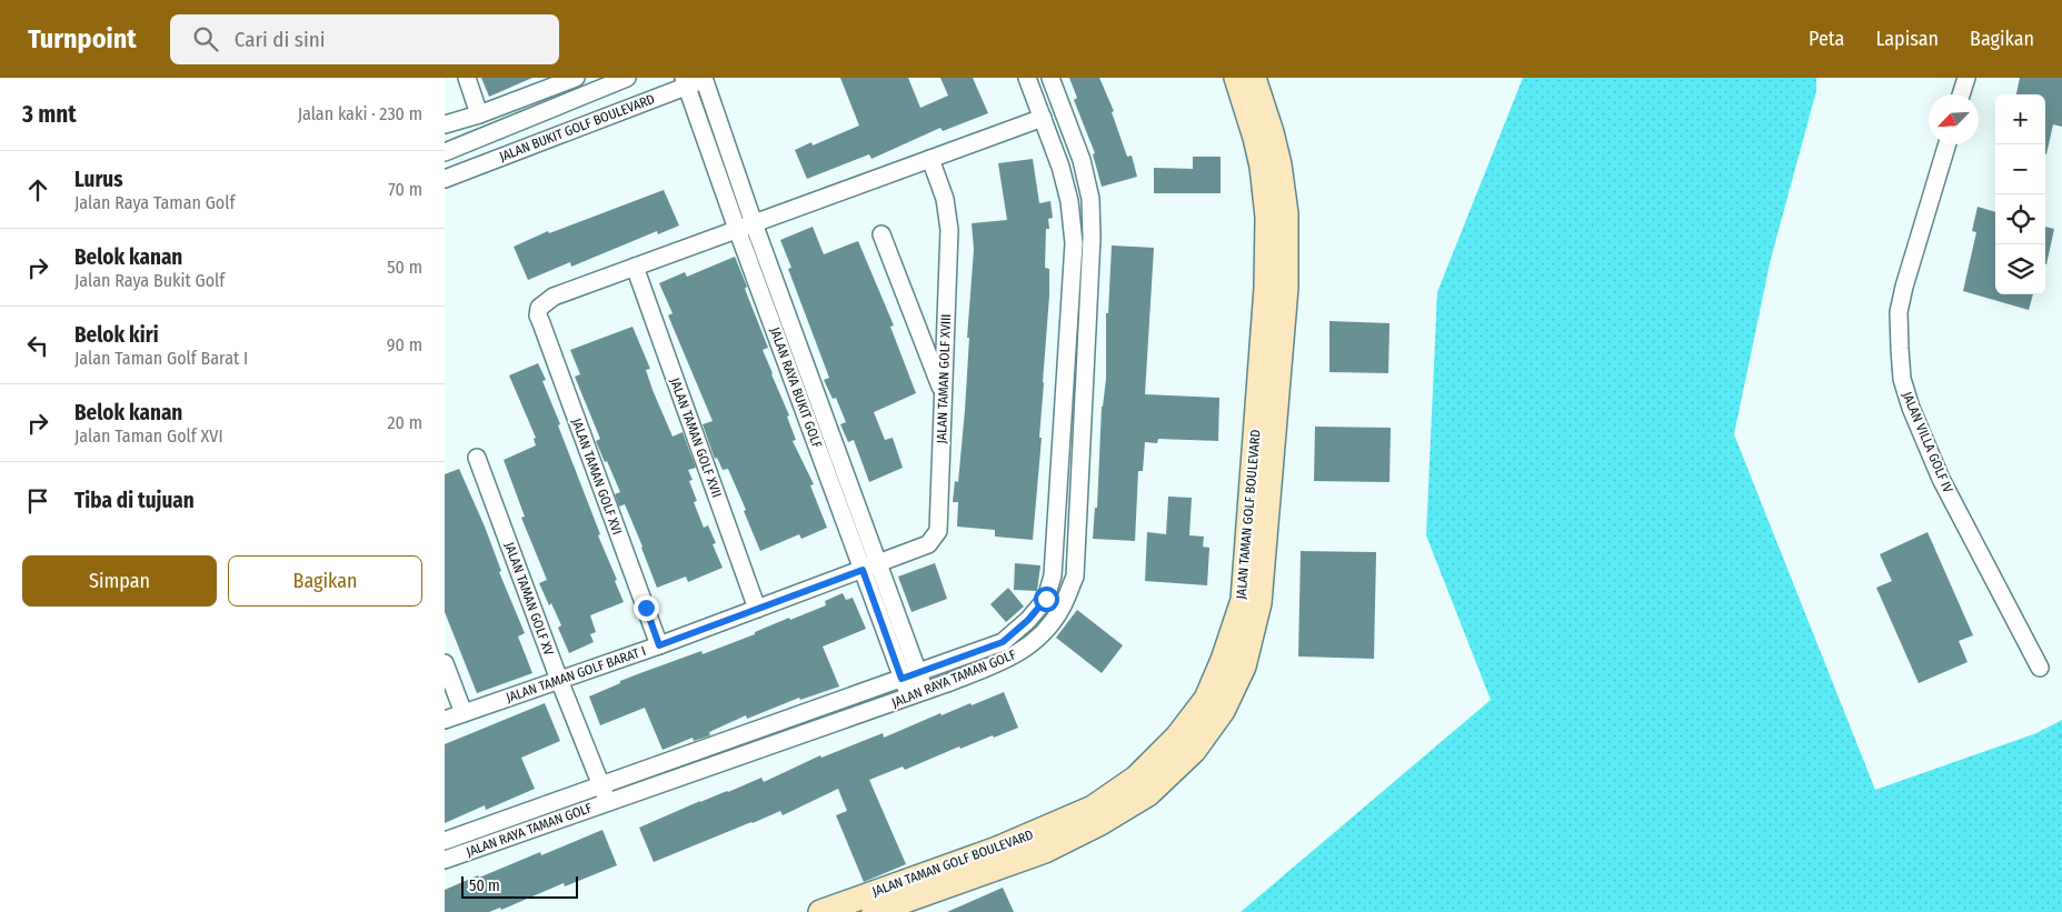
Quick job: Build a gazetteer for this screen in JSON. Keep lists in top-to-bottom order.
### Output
{
  "streets": {
    "street": [
      "JALAN BUKIT GOLF BOULEVARD",
      "JALAN TAMAN GOLF XVIII",
      "JALAN RAYA BUKIT GOLF",
      "JALAN TAMAN GOLF XVII",
      "JALAN VILLA GOLF IV",
      "JALAN TAMAN GOLF XVI",
      "JALAN TAMAN GOLF BOULEVARD",
      "JALAN TAMAN GOLF XV",
      "JALAN TAMAN GOLF BARAT I",
      "JALAN RAYA TAMAN GOLF"
    ]
  },
  "crossings": [
    ["JALAN BUKIT GOLF BOULEVARD", "JALAN RAYA BUKIT GOLF"],
    ["JALAN TAMAN GOLF XVIII", "JALAN RAYA BUKIT GOLF"],
    ["JALAN TAMAN GOLF XVIII", "JALAN TAMAN GOLF BARAT I"],
    ["JALAN RAYA BUKIT GOLF", "JALAN TAMAN GOLF BARAT I"],
    ["JALAN RAYA BUKIT GOLF", "JALAN RAYA TAMAN GOLF"],
    ["JALAN TAMAN GOLF XVII", "JALAN TAMAN GOLF XVI"],
    ["JALAN TAMAN GOLF XVII", "JALAN TAMAN GOLF BARAT I"],
    ["JALAN TAMAN GOLF XVI", "JALAN TAMAN GOLF BARAT I"],
    ["JALAN TAMAN GOLF XV", "JALAN TAMAN GOLF BARAT I"],
    ["JALAN TAMAN GOLF XV", "JALAN RAYA TAMAN GOLF"]
  ],
  "scale_bar": "50 m",
  "north": "bottom left",
  "page": {
    "header": "Turnpoint",
    "search": "Cari di sini",
    "nav": ["Peta", "Lapisan", "Bagikan"],
    "heading": ["3 mnt", "Jalan kaki · 230 m"],
    "map_buttons": ["+", "−"],
    "list": [
      ["Lurus", "Jalan Raya Taman Golf", "70 m"],
      ["Belok kanan", "Jalan Raya Bukit Golf", "50 m"],
      ["Belok kiri", "Jalan Taman Golf Barat I", "90 m"],
      ["Belok kanan", "Jalan Taman Golf XVI", "20 m"],
      "Tiba di tujuan"
    ],
    "buttons": ["Simpan", "Bagikan"],
    "scale": "50 m"
  }
}
